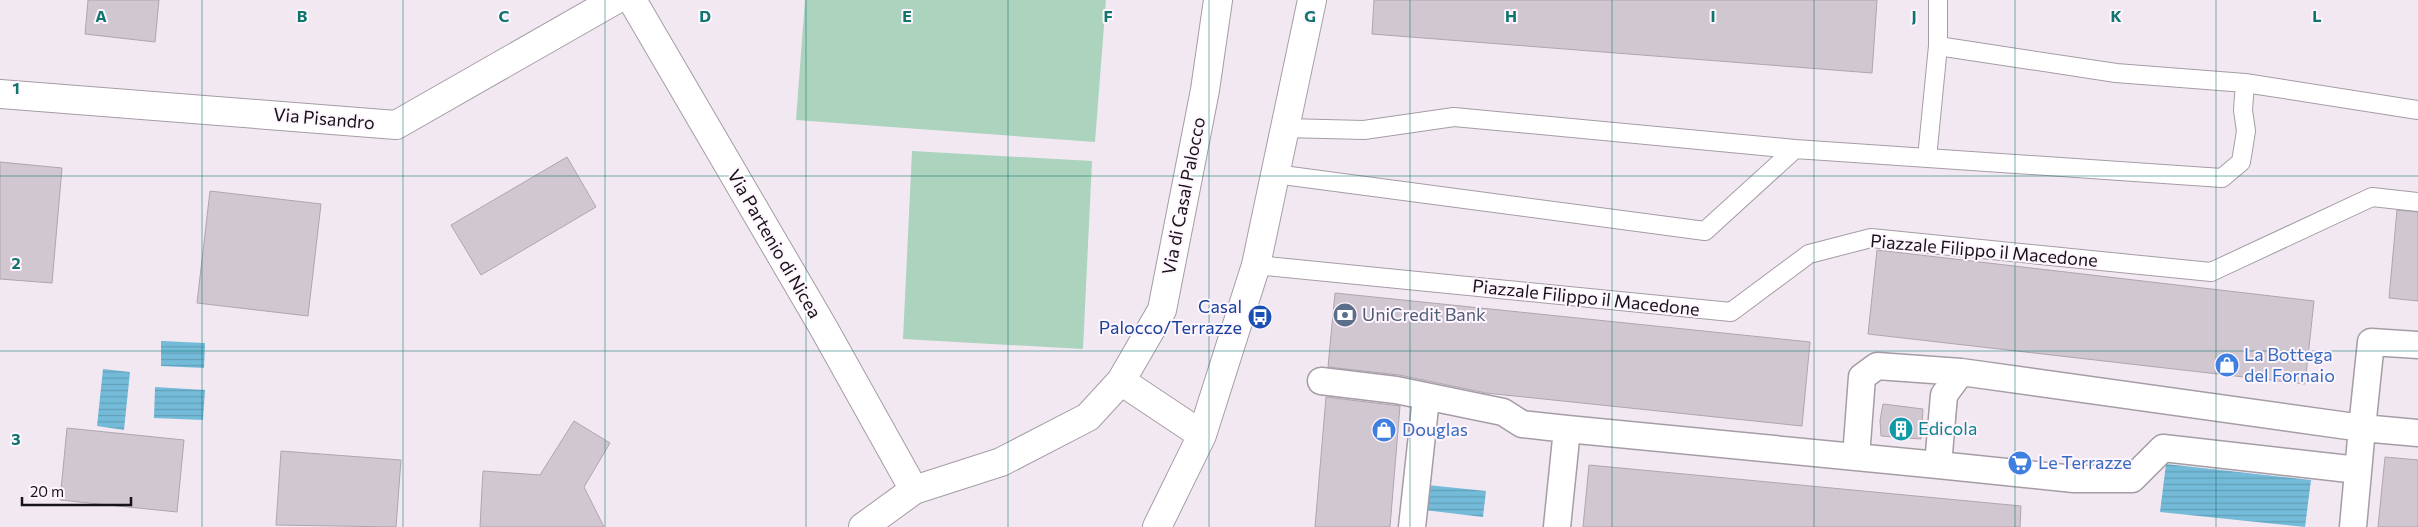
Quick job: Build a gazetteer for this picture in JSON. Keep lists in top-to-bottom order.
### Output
{
  "streets": {
    "street": ["Via Pisandro", "Via di Casal Palocco", "Via Partenio di Nicea"],
    "lane": ["Piazzale Filippo il Macedone"]
  },
  "crossings": [
    ["Via di Casal Palocco", "Via Partenio di Nicea"]
  ],
  "places": {
    "bank": ["UniCredit Bank"],
    "bus stop": ["Casal Palocco/Terrazze"],
    "shop": ["La Bottega del Fornaio", "Douglas"],
    "building": ["Edicola"],
    "supermarket": ["Le Terrazze"]
  },
  "scale_bar": "20 m",
  "grid": {
    "columns": [
      "A",
      "B",
      "C",
      "D",
      "E",
      "F",
      "G",
      "H",
      "I",
      "J",
      "K",
      "L"
    ],
    "rows": ["1", "2", "3"]
  }
}
